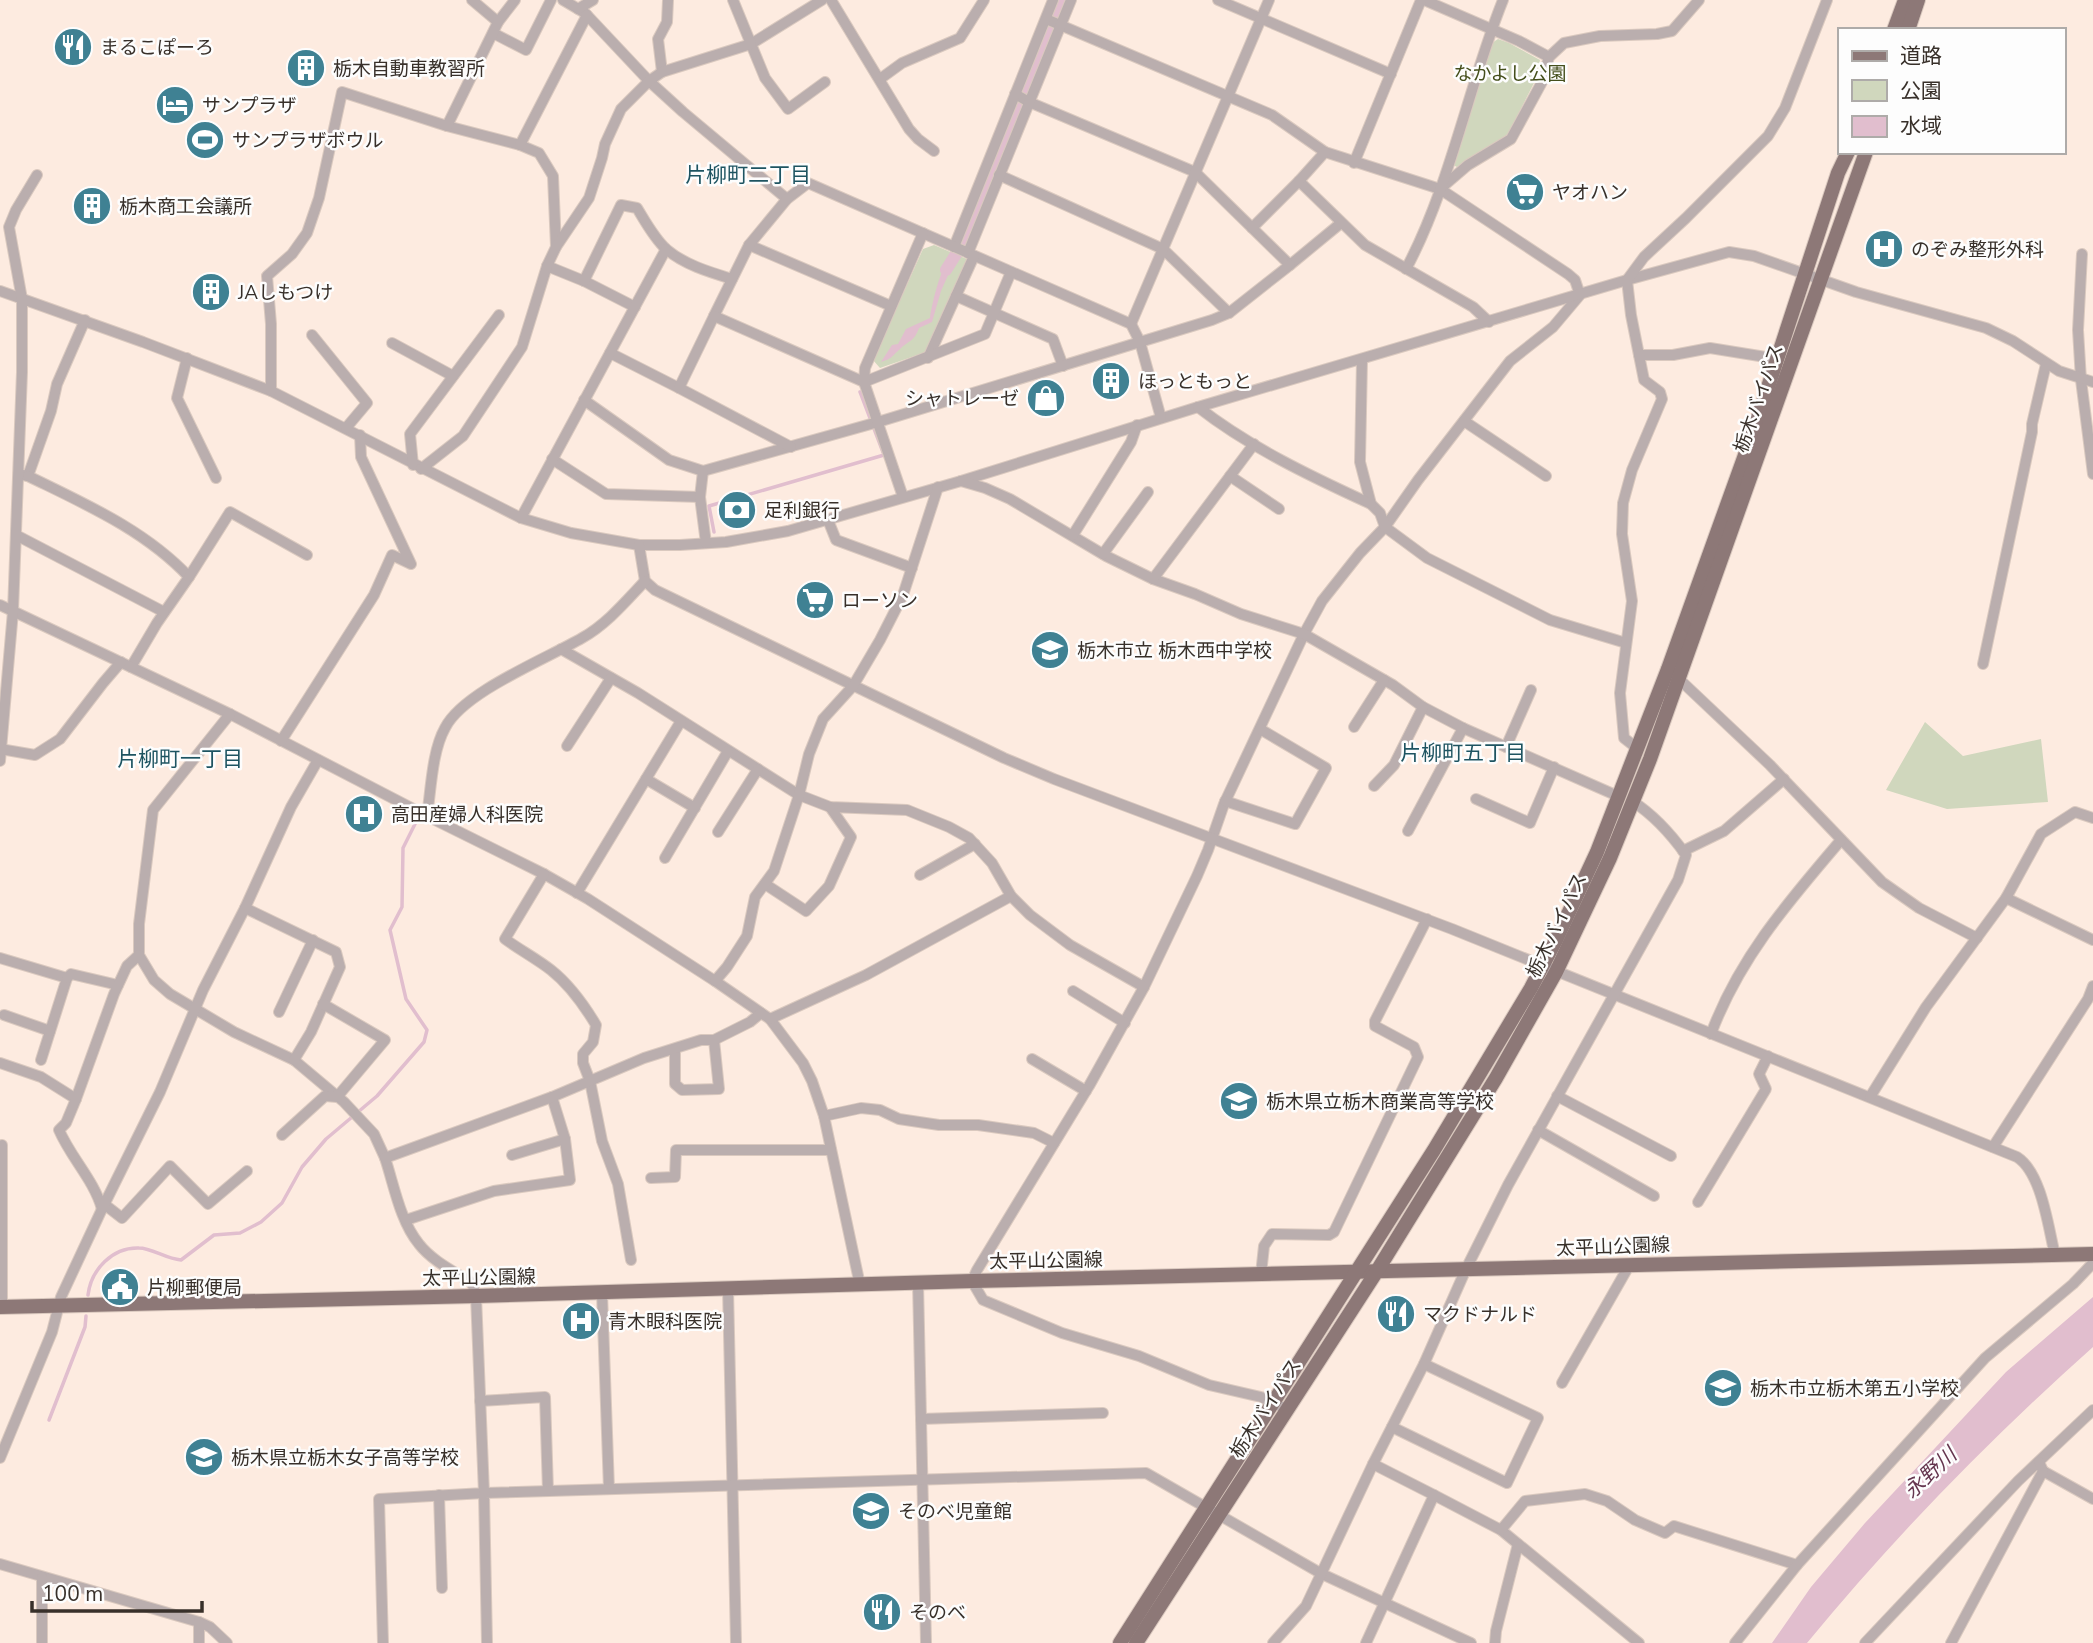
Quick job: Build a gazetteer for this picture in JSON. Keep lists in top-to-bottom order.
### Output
{
  "streets": {
    "main road": ["栃木バイパス", "太平山公園線"]
  },
  "crossings": [
    ["栃木バイパス", "太平山公園線"]
  ],
  "districts": ["片柳町二丁目", "片柳町五丁目", "片柳町一丁目"],
  "water": ["永野川"],
  "parks": ["なかよし公園"],
  "places": {
    "restaurant": ["まるこぽーろ", "マクドナルド", "そのべ"],
    "building": [
      "栃木自動車教習所",
      "栃木商工会議所",
      "JAしもつけ",
      "ほっともっと"
    ],
    "hotel": ["サンプラザ"],
    "sports": ["サンプラザボウル"],
    "supermarket": ["ヤオハン", "ローソン"],
    "hospital": ["のぞみ整形外科", "高田産婦人科医院", "青木眼科医院"],
    "shop": ["シャトレーゼ"],
    "bank": ["足利銀行"],
    "school or university": [
      "栃木市立 栃木西中学校",
      "栃木県立栃木商業高等学校",
      "栃木市立栃木第五小学校",
      "栃木県立栃木女子高等学校",
      "そのべ児童館"
    ],
    "public building": ["片柳郵便局"]
  },
  "legend": ["道路", "公園", "水域"],
  "scale_bar": "100 m"
}
